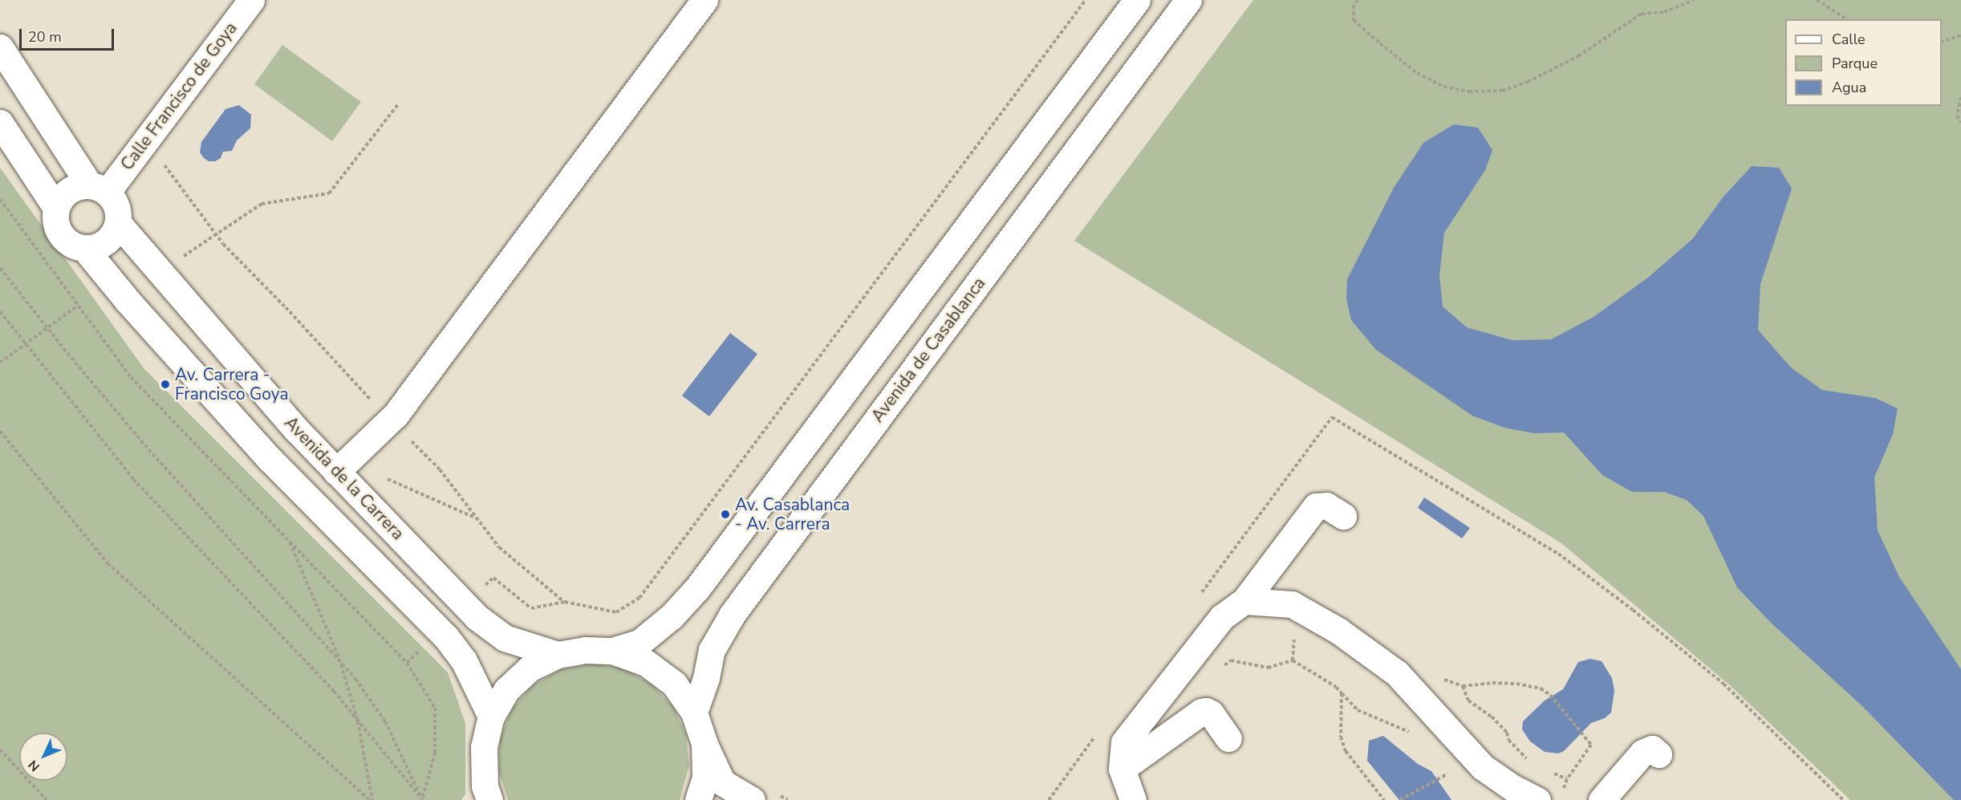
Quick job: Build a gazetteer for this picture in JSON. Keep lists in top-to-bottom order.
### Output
{
  "streets": {
    "street": ["Calle Francisco de Goya", "Avenida de Casablanca", "Avenida de la Carrera"]
  },
  "crossings": [
    ["Calle Francisco de Goya", "Avenida de la Carrera"]
  ],
  "places": ["Av. Carrera - Francisco Goya", "Av. Casablanca - Av. Carrera"],
  "legend": ["Calle", "Parque", "Agua"],
  "scale_bar": "20 m",
  "north": "bottom left"
}
